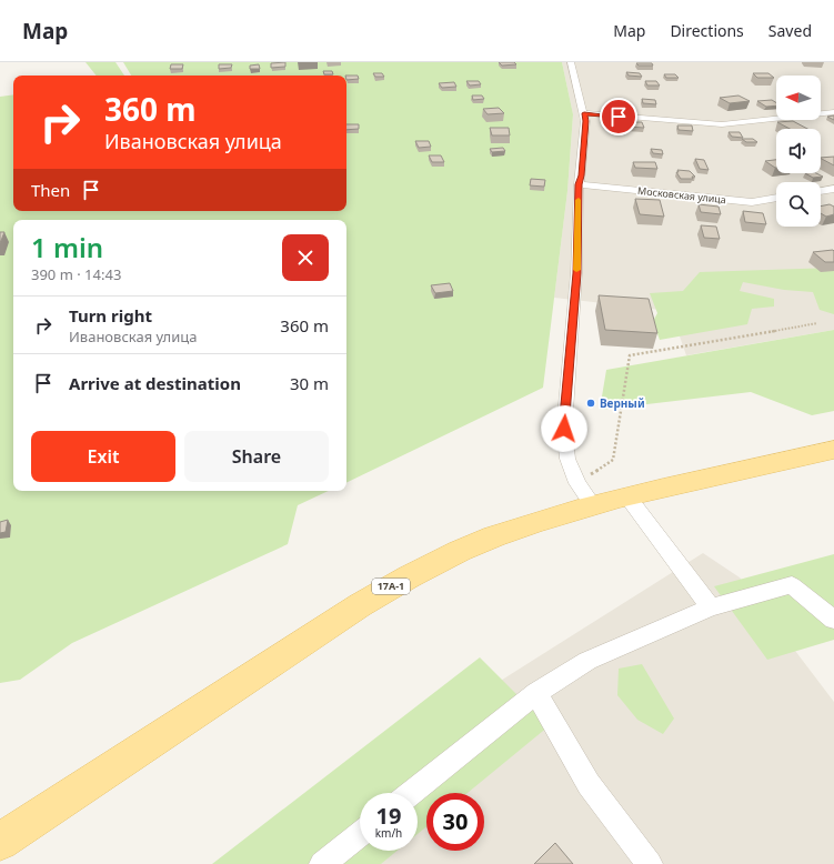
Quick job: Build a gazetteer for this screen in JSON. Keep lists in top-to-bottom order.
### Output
{
  "streets": {
    "main road": ["17А-1"],
    "street": ["Московская улица"]
  },
  "places": ["Верный"],
  "north": "left",
  "page": {
    "header": "Map",
    "nav": ["Map", "Directions", "Saved"],
    "turn": ["360 m", "Ивановская улица"],
    "then": "Then",
    "heading": ["1 min", "390 m · 14:43"],
    "list": [
      {
        "name": "Turn right",
        "note": "Ивановская улица",
        "value": "360 m"
      },
      {
        "name": "Arrive at destination",
        "value": "30 m"
      }
    ],
    "buttons": ["Exit", "Share"],
    "speed": "19 km/h",
    "limit": "30"
  }
}
